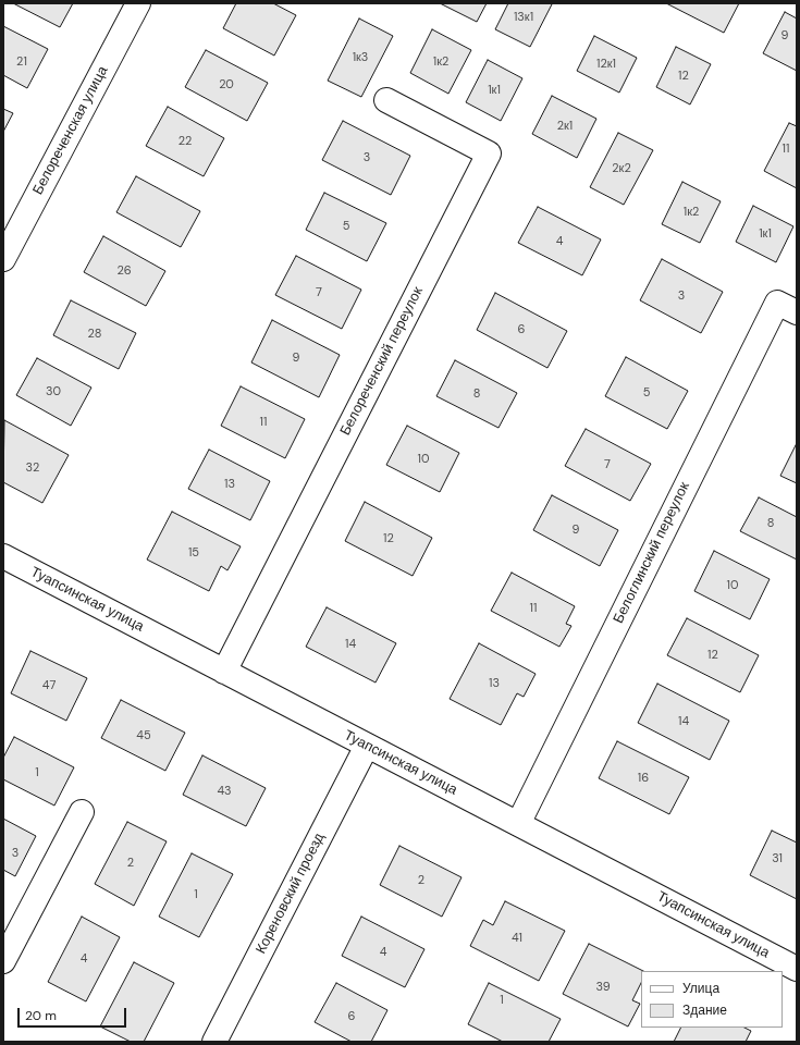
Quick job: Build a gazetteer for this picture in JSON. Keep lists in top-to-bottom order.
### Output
{
  "streets": {
    "street": [
      "Белореченская улица",
      "Белореченский переулок",
      "Белоглинский переулок",
      "Туапсинская улица",
      "Кореновский проезд"
    ]
  },
  "crossings": [
    ["Белореченский переулок", "Туапсинская улица"],
    ["Белоглинский переулок", "Туапсинская улица"],
    ["Туапсинская улица", "Кореновский проезд"]
  ],
  "house_numbers": [
    "13к1",
    "9",
    "1к3",
    "21",
    "1к2",
    "12к1",
    "12",
    "20",
    "1к1",
    "2к1",
    "22",
    "11",
    "3",
    "2к2",
    "1к2",
    "5",
    "1к1",
    "4",
    "26",
    "7",
    "3",
    "6",
    "28",
    "9",
    "30",
    "5",
    "8",
    "11",
    "10",
    "7",
    "32",
    "13",
    "8",
    "9",
    "12",
    "15",
    "10",
    "11",
    "14",
    "12",
    "13",
    "47",
    "14",
    "45",
    "1",
    "16",
    "43",
    "3",
    "31",
    "2",
    "2",
    "1",
    "41",
    "4",
    "4",
    "39",
    "1",
    "6"
  ],
  "legend": ["Улица", "Здание"],
  "scale_bar": "20 m"
}
